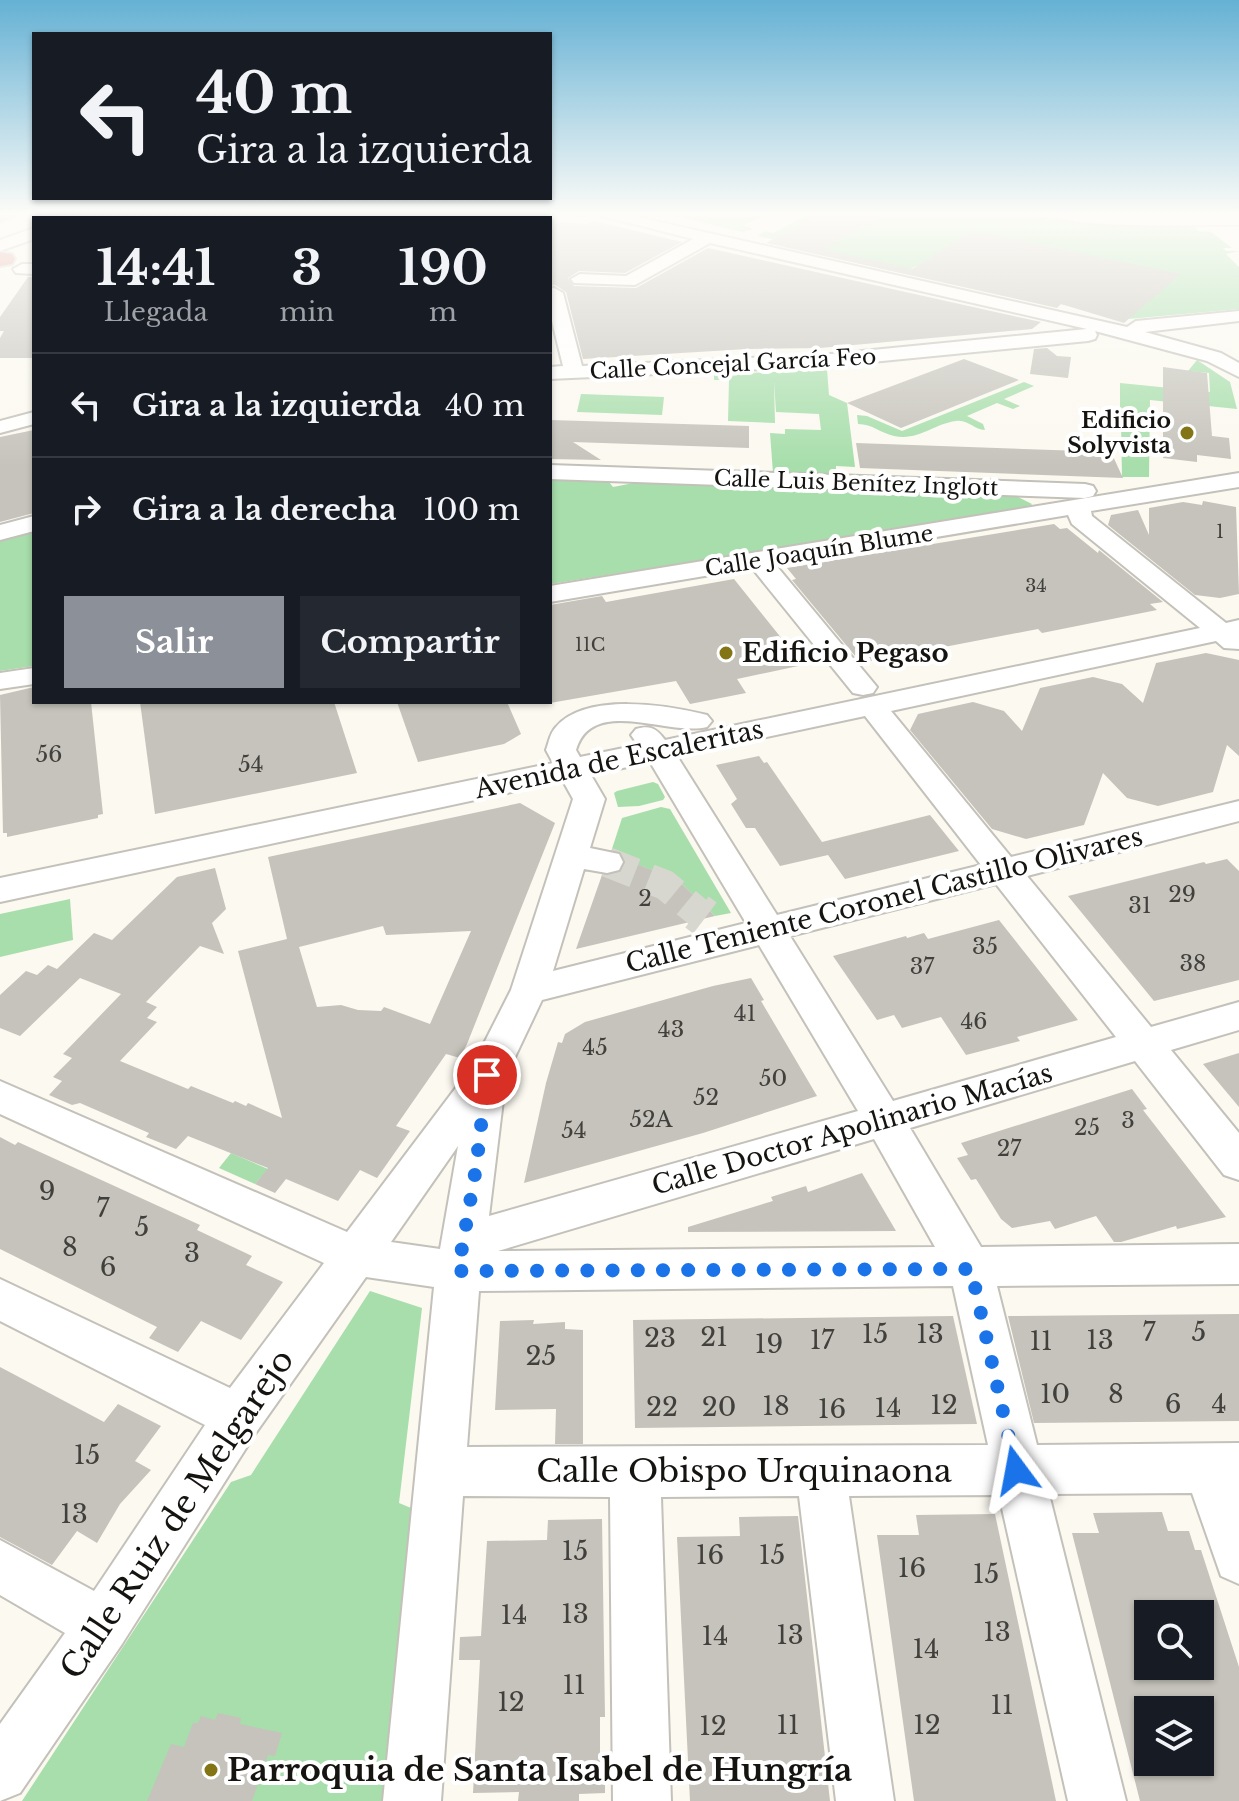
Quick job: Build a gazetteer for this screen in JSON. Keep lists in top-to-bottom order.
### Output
{
  "streets": {
    "street": [
      "Calle Concejal García Feo",
      "Calle Luis Benítez Inglott",
      "Calle Joaquín Blume",
      "Avenida de Escaleritas",
      "Calle Teniente Coronel Castillo Olivares",
      "Calle Doctor Apolinario Macías",
      "Calle Obispo Urquinaona",
      "Calle Ruiz de Melgarejo"
    ]
  },
  "places": ["Edificio Solyvista", "Edificio Pegaso", "Parroquia de Santa Isabel de Hungría"],
  "house_numbers": [
    "1",
    "34",
    "11C",
    "56",
    "54",
    "29",
    "2",
    "31",
    "35",
    "38",
    "37",
    "41",
    "46",
    "43",
    "45",
    "50",
    "52",
    "52A",
    "3",
    "25",
    "54",
    "27",
    "9",
    "7",
    "5",
    "8",
    "3",
    "6",
    "7",
    "5",
    "15",
    "13",
    "21",
    "23",
    "17",
    "13",
    "11",
    "19",
    "25",
    "10",
    "8",
    "6",
    "4",
    "12",
    "18",
    "22",
    "20",
    "14",
    "16",
    "15",
    "13",
    "15",
    "16",
    "15",
    "16",
    "15",
    "13",
    "14",
    "13",
    "13",
    "14",
    "14",
    "11",
    "12",
    "11",
    "11",
    "12",
    "12"
  ],
  "page": {
    "turn": ["40 m", "Gira a la izquierda"],
    "eta": [
      "14:41",
      "Llegada",
      "3",
      "min",
      "190",
      "m"
    ],
    "list": [
      {
        "name": "Gira a la izquierda",
        "value": "40 m"
      },
      {
        "name": "Gira a la derecha",
        "value": "100 m"
      }
    ],
    "buttons": ["Salir", "Compartir"]
  }
}
